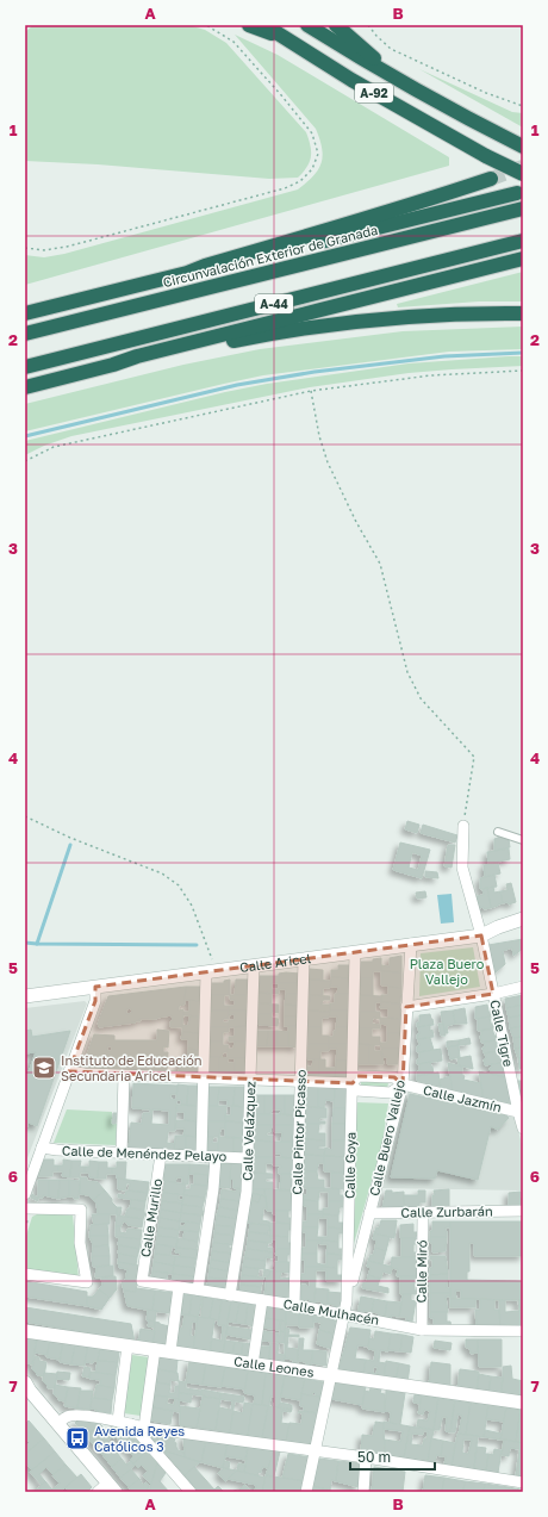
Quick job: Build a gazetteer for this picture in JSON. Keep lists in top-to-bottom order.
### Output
{
  "streets": {
    "highway": ["A-92", "Circunvalación Exterior de Granada", "A-44"],
    "street": [
      "Calle Aricel",
      "Calle Tigre",
      "Calle Jazmín",
      "Calle Velázquez",
      "Calle Pintor Picasso",
      "Calle Buero Vallejo",
      "Calle de Menéndez Pelayo",
      "Calle Goya",
      "Calle Zurbarán",
      "Calle Murillo",
      "Calle Miró",
      "Calle Mulhacén",
      "Calle Leones"
    ]
  },
  "crossings": [
    ["Calle Aricel", "Calle Tigre"],
    ["Calle Aricel", "Calle Velázquez"],
    ["Calle Aricel", "Calle Pintor Picasso"],
    ["Calle Aricel", "Calle Buero Vallejo"],
    ["Calle Aricel", "Calle Goya"],
    ["Calle Tigre", "Calle Jazmín"],
    ["Calle Jazmín", "Calle Buero Vallejo"],
    ["Calle Jazmín", "Calle Goya"],
    ["Calle Velázquez", "Calle de Menéndez Pelayo"],
    ["Calle Velázquez", "Calle Mulhacén"],
    ["Calle Pintor Picasso", "Calle Mulhacén"],
    ["Calle Buero Vallejo", "Calle Goya"],
    ["Calle Buero Vallejo", "Calle Zurbarán"],
    ["Calle de Menéndez Pelayo", "Calle Murillo"],
    ["Calle Goya", "Calle Mulhacén"],
    ["Calle Goya", "Calle Leones"],
    ["Calle Zurbarán", "Calle Miró"],
    ["Calle Murillo", "Calle Mulhacén"],
    ["Calle Miró", "Calle Mulhacén"]
  ],
  "parks": ["Plaza Buero Vallejo"],
  "places": {
    "school or university": ["Instituto de Educación Secundaria Aricel"],
    "bus stop": ["Avenida Reyes Católicos 3"]
  },
  "scale_bar": "50 m",
  "grid": {
    "columns": ["A", "B"],
    "rows": [
      "1",
      "2",
      "3",
      "4",
      "5",
      "6",
      "7"
    ]
  }
}
